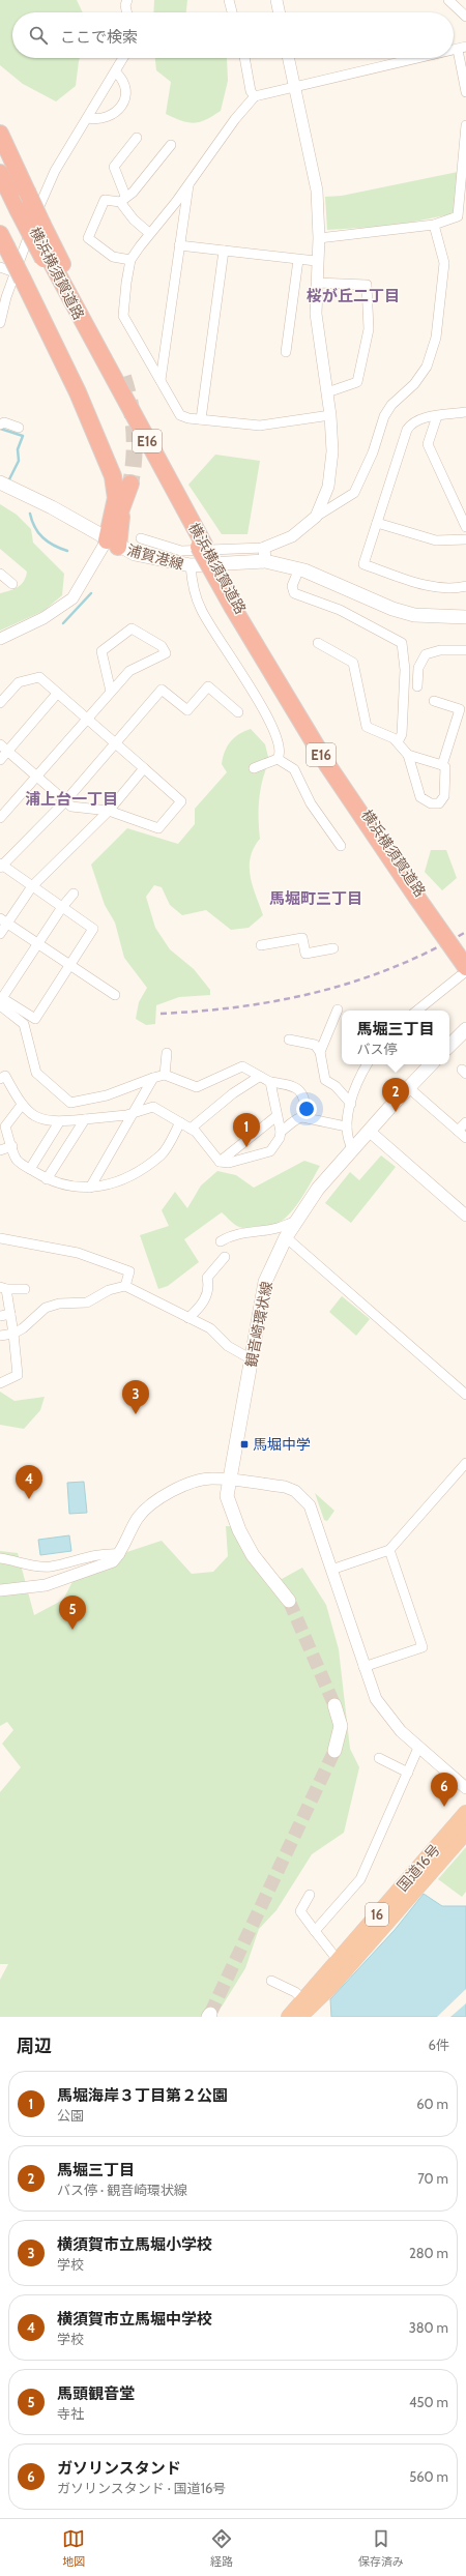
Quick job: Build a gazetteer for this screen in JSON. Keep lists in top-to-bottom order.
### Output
{
  "streets": {
    "highway": [
      "横浜横須賀道路",
      "E16",
      "国道16号",
      "16"
    ],
    "main road": ["浦賀港線", "観音崎環状線"]
  },
  "districts": ["桜が丘二丁目", "浦上台一丁目", "馬堀町三丁目"],
  "places": {
    "transit": ["馬堀中学"]
  },
  "page": {
    "search": "ここで検索",
    "popup": ["馬堀三丁目", "バス停"],
    "pins": [
      "2",
      "1",
      "3",
      "4",
      "5",
      "6"
    ],
    "heading": ["周辺", "6件"],
    "list": [
      {
        "mark": "1",
        "name": "馬堀海岸３丁目第２公園",
        "note": "公園",
        "value": "60 m"
      },
      {
        "mark": "2",
        "name": "馬堀三丁目",
        "note": "バス停 · 観音崎環状線",
        "value": "70 m"
      },
      {
        "mark": "3",
        "name": "横須賀市立馬堀小学校",
        "note": "学校",
        "value": "280 m"
      },
      {
        "mark": "4",
        "name": "横須賀市立馬堀中学校",
        "note": "学校",
        "value": "380 m"
      },
      {
        "mark": "5",
        "name": "馬頭観音堂",
        "note": "寺社",
        "value": "450 m"
      },
      {
        "mark": "6",
        "name": "ガソリンスタンド",
        "note": "ガソリンスタンド · 国道16号",
        "value": "560 m"
      }
    ],
    "nav": ["地図", "経路", "保存済み"]
  }
}
